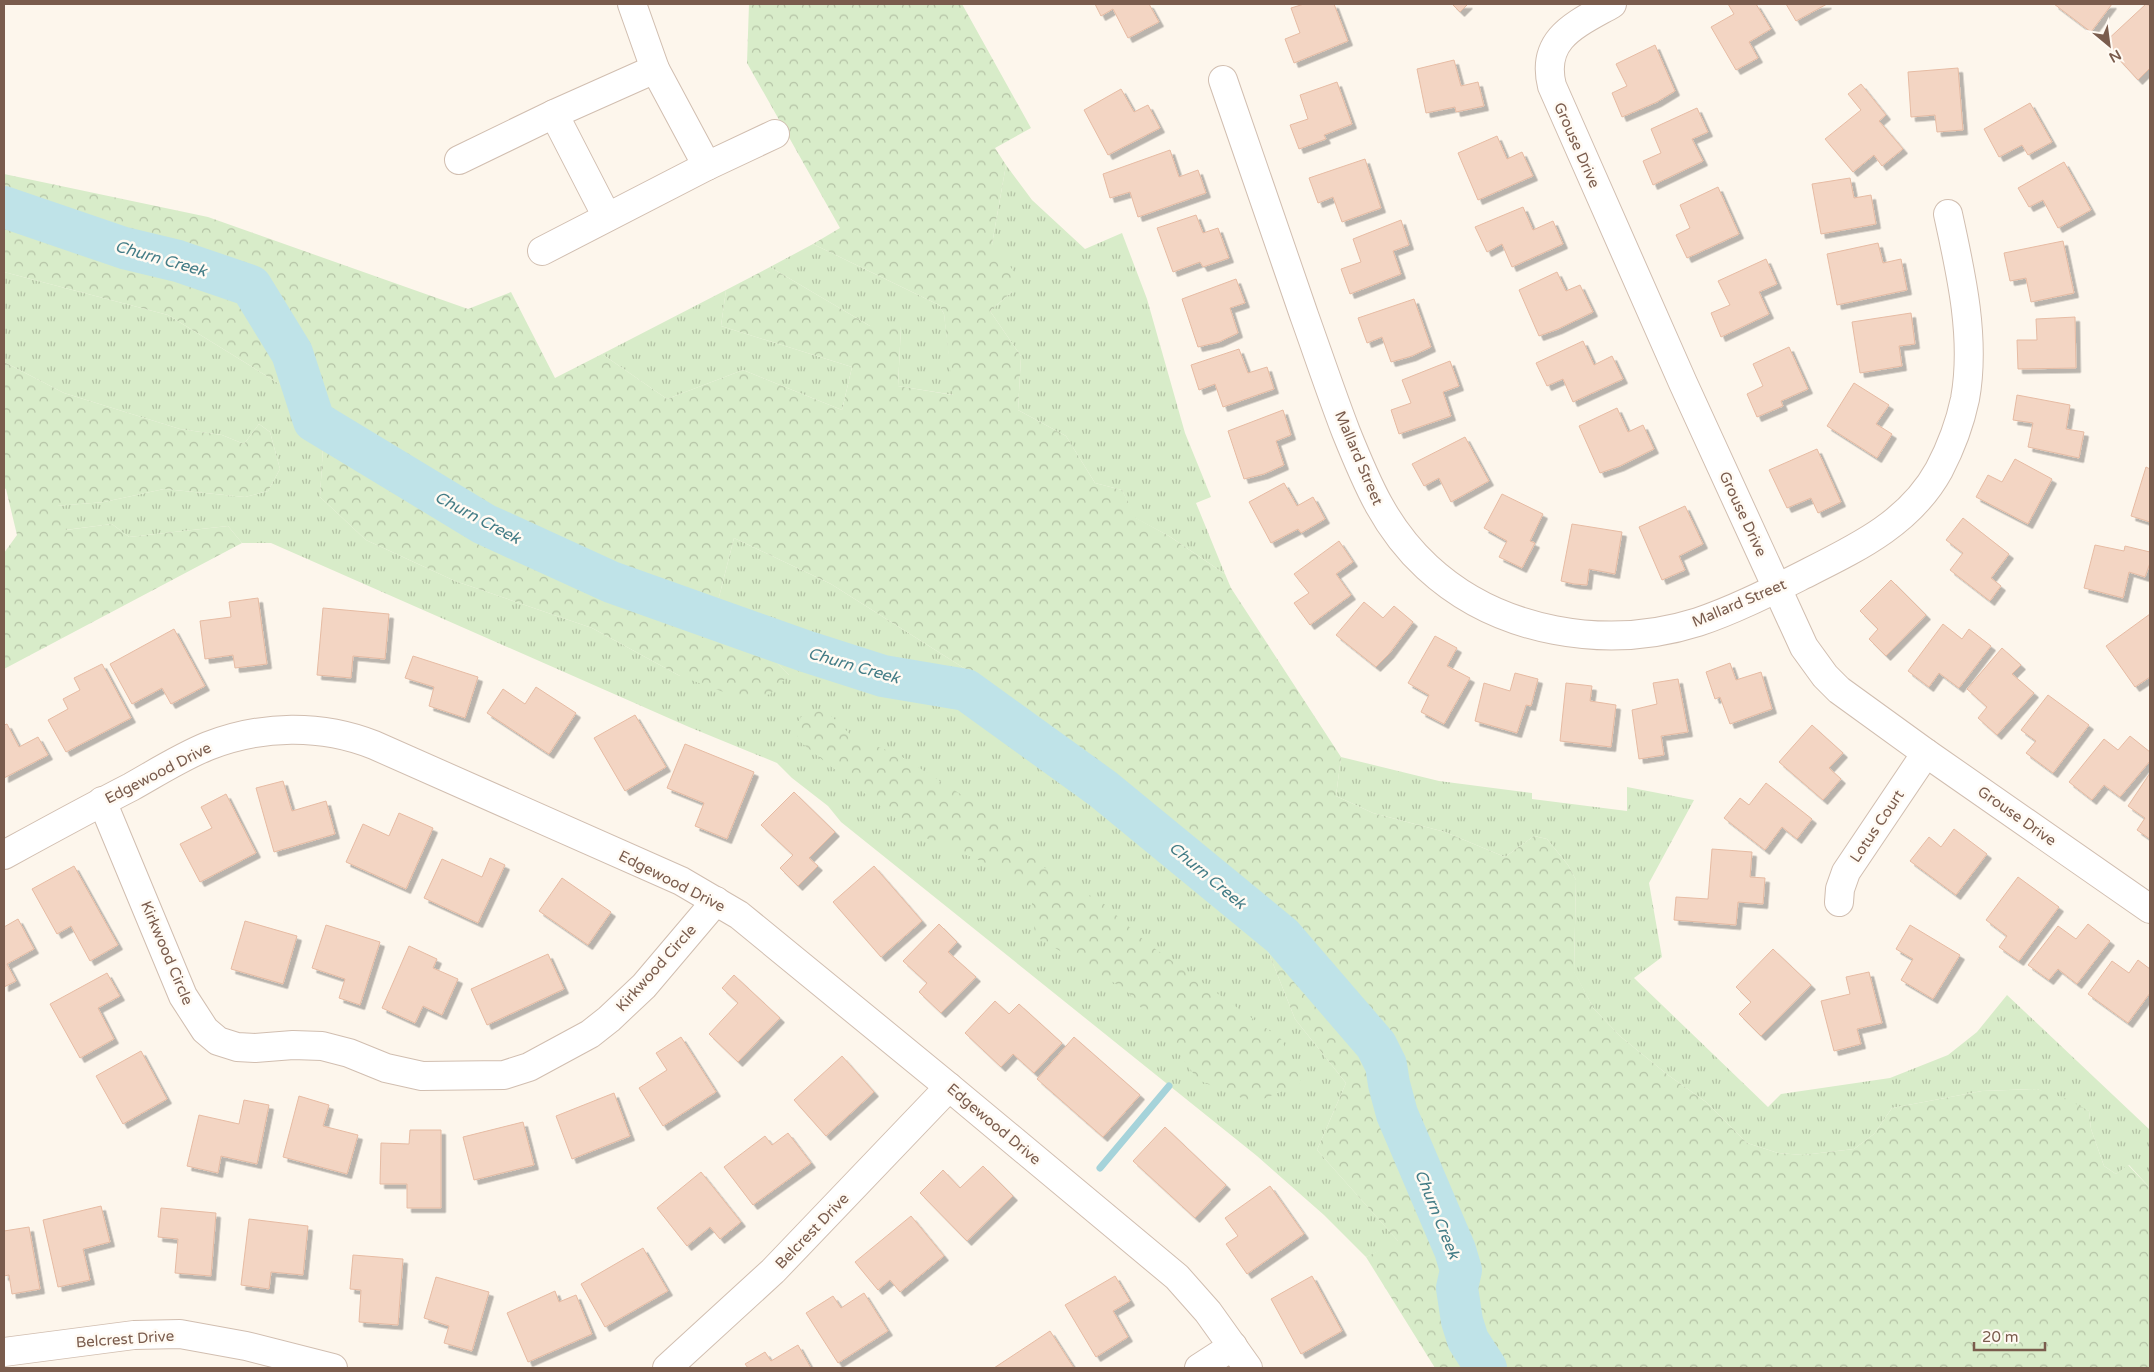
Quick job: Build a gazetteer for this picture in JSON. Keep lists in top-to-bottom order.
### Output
{
  "streets": {
    "street": [
      "Grouse Drive",
      "Mallard Street",
      "Edgewood Drive",
      "Lotus Court",
      "Kirkwood Circle",
      "Belcrest Drive"
    ]
  },
  "crossings": [
    ["Grouse Drive", "Mallard Street"],
    ["Grouse Drive", "Lotus Court"],
    ["Edgewood Drive", "Kirkwood Circle"],
    ["Edgewood Drive", "Belcrest Drive"]
  ],
  "water": ["Churn Creek"],
  "scale_bar": "20 m",
  "north": "bottom right"
}
